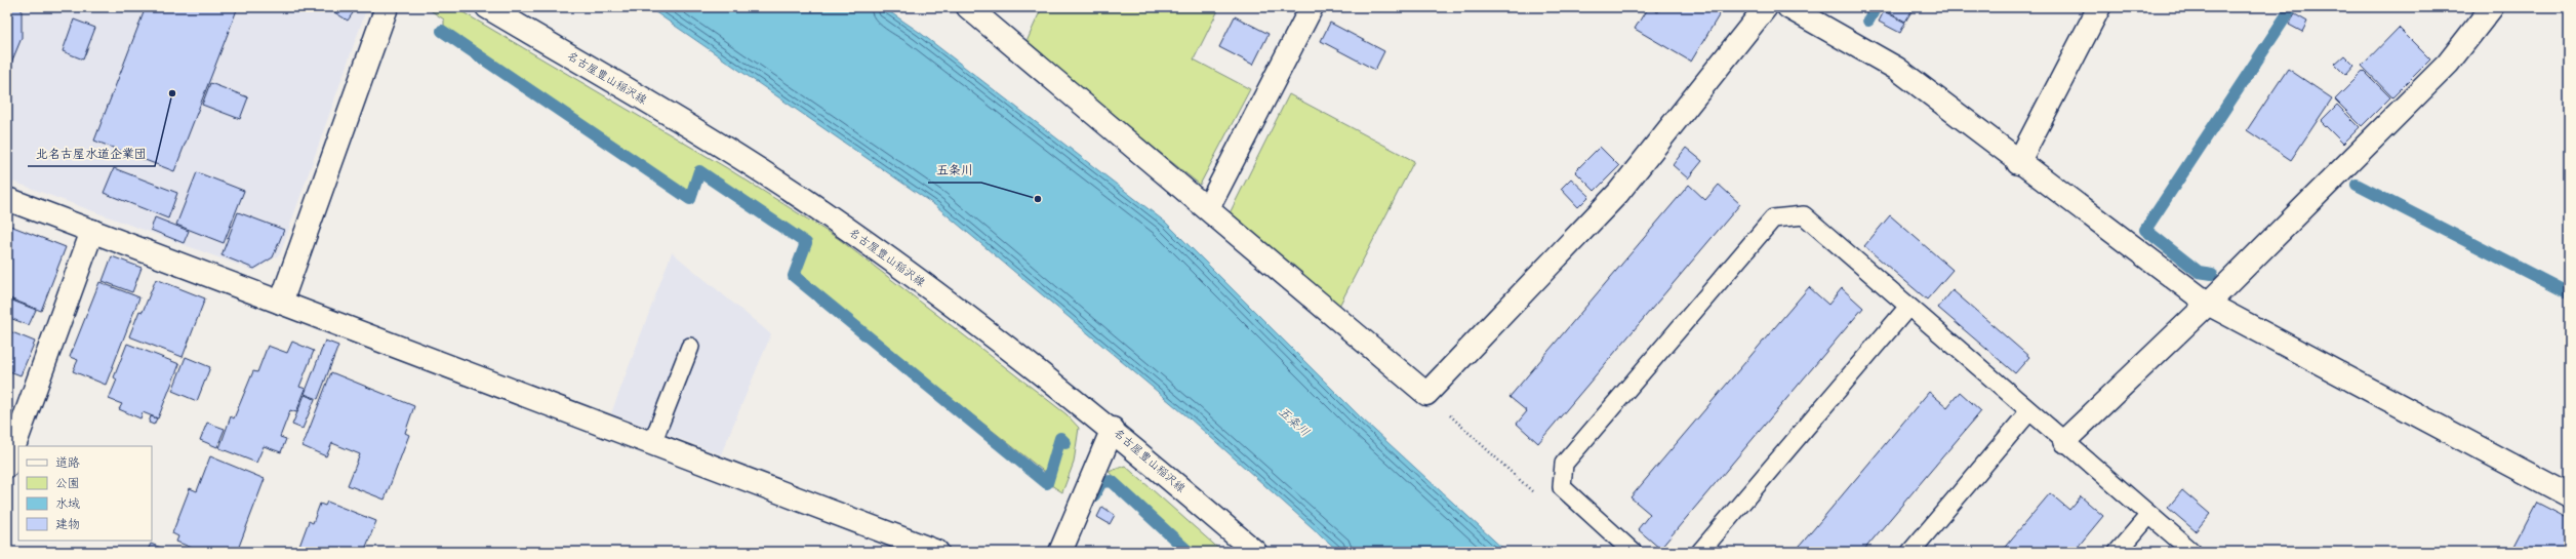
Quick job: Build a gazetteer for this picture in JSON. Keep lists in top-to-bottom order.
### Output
{
  "streets": {
    "street": ["名古屋豊山稲沢線"]
  },
  "water": ["五条川"],
  "places": ["北名古屋水道企業団", "五条川"],
  "legend": [
    "道路",
    "公園",
    "水域",
    "建物"
  ]
}
